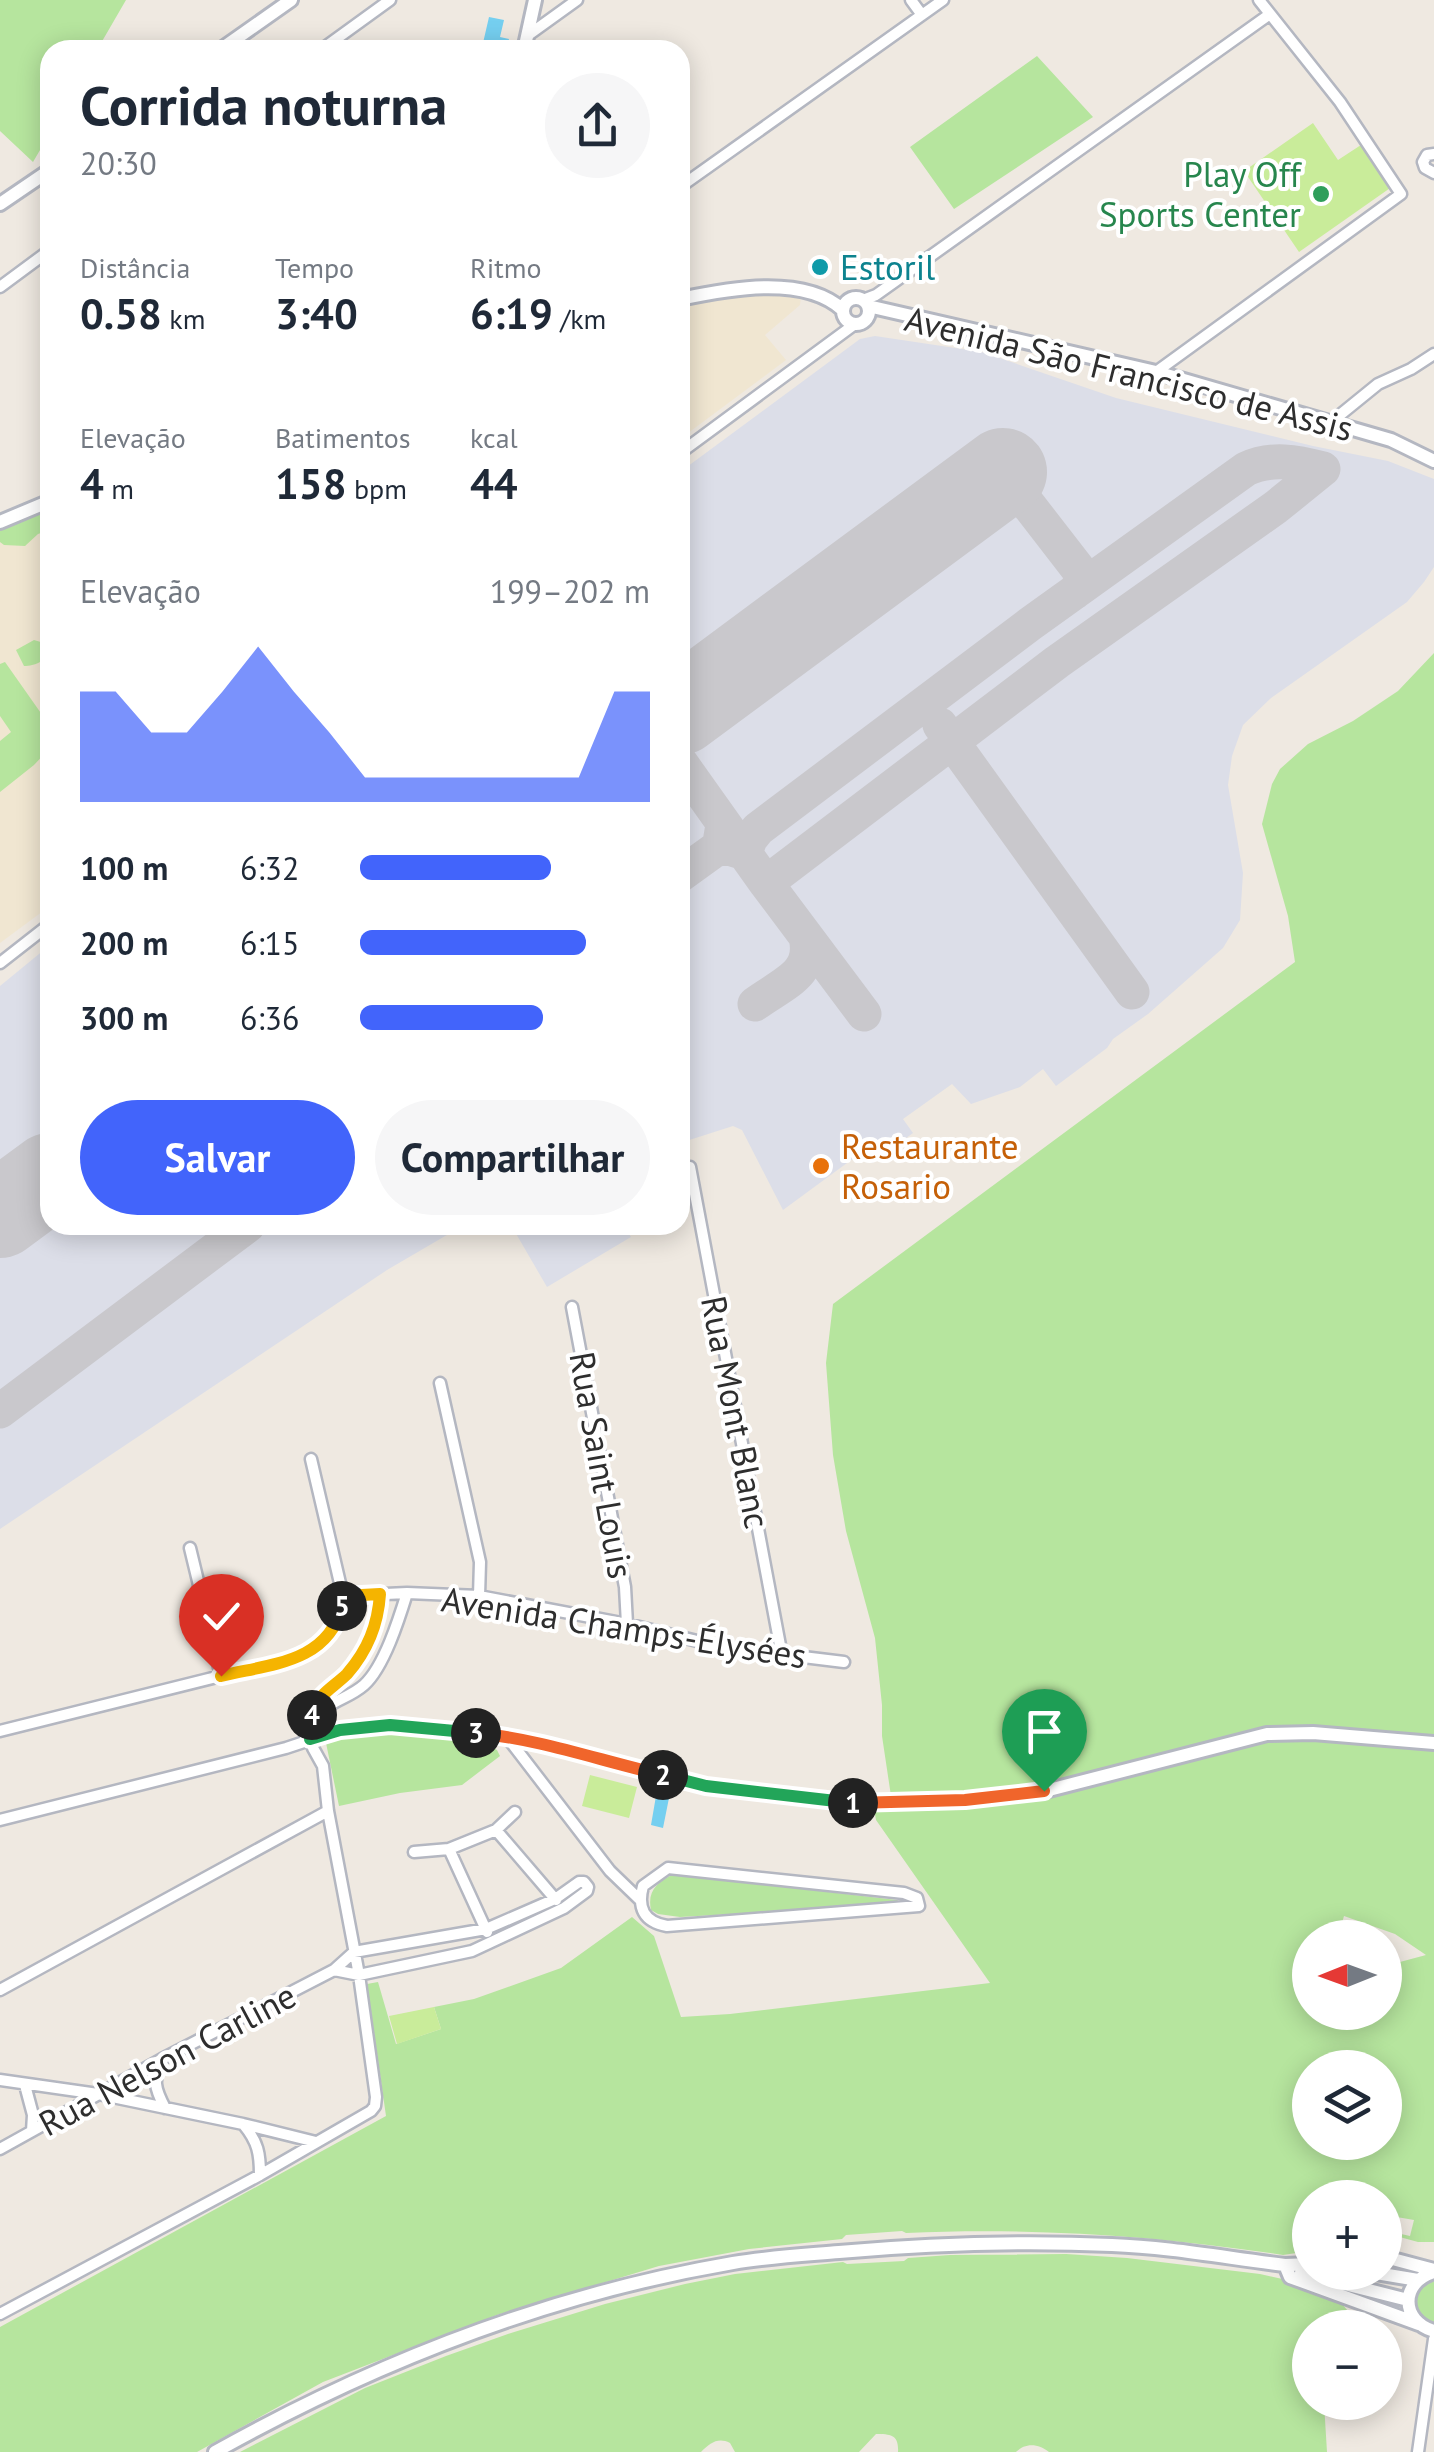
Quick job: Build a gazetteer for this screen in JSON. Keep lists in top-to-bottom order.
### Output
{
  "streets": {
    "street": [
      "Avenida São Francisco de Assis",
      "Rua Mont Blanc",
      "Rua Saint Louis",
      "Avenida Champs-Élysées",
      "Rua Nelson Carline"
    ]
  },
  "crossings": [
    ["Rua Mont Blanc", "Avenida Champs-Élysées"],
    ["Rua Saint Louis", "Avenida Champs-Élysées"]
  ],
  "places": ["Play Off Sports Center", "Estoril", "Restaurante Rosario"],
  "north": "left",
  "page": {
    "heading": ["Corrida noturna", "20:30"],
    "stats": [
      ["Distância", "0.58 km"],
      ["Tempo", "3:40"],
      ["Ritmo", "6:19 /km"],
      ["Elevação", "4 m"],
      ["Batimentos", "158 bpm"],
      ["kcal", "44"]
    ],
    "chart": ["Elevação", "199–202 m"],
    "list": [
      {
        "name": "100 m",
        "note": "6:32"
      },
      {
        "name": "200 m",
        "note": "6:15"
      },
      {
        "name": "300 m",
        "note": "6:36"
      }
    ],
    "buttons": ["Salvar", "Compartilhar"],
    "pins": [
      "5",
      "4",
      "3",
      "2",
      "1"
    ],
    "map_buttons": ["+", "−"]
  }
}
